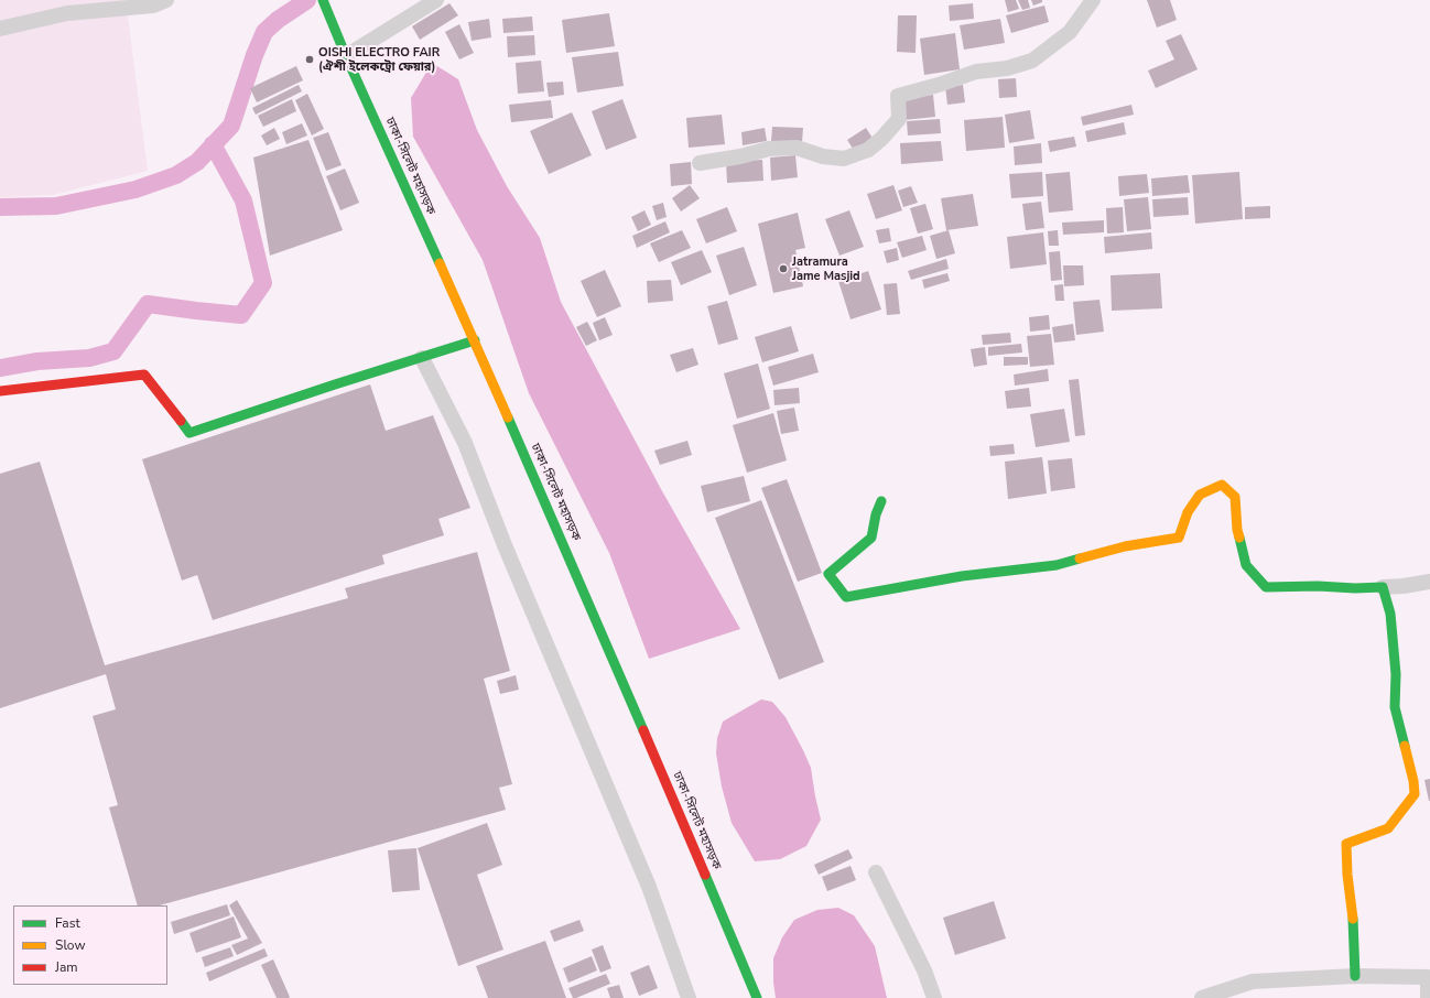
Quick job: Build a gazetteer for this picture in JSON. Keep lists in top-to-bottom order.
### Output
{
  "streets": {
    "main road": ["ঢাকা-সিলেট মহাসড়ক"]
  },
  "places": ["OISHI ELECTRO FAIR (ঐশী ইলেকট্রো ফেয়ার)", "Jatramura Jame Masjid"],
  "legend": ["Fast", "Slow", "Jam"]
}
